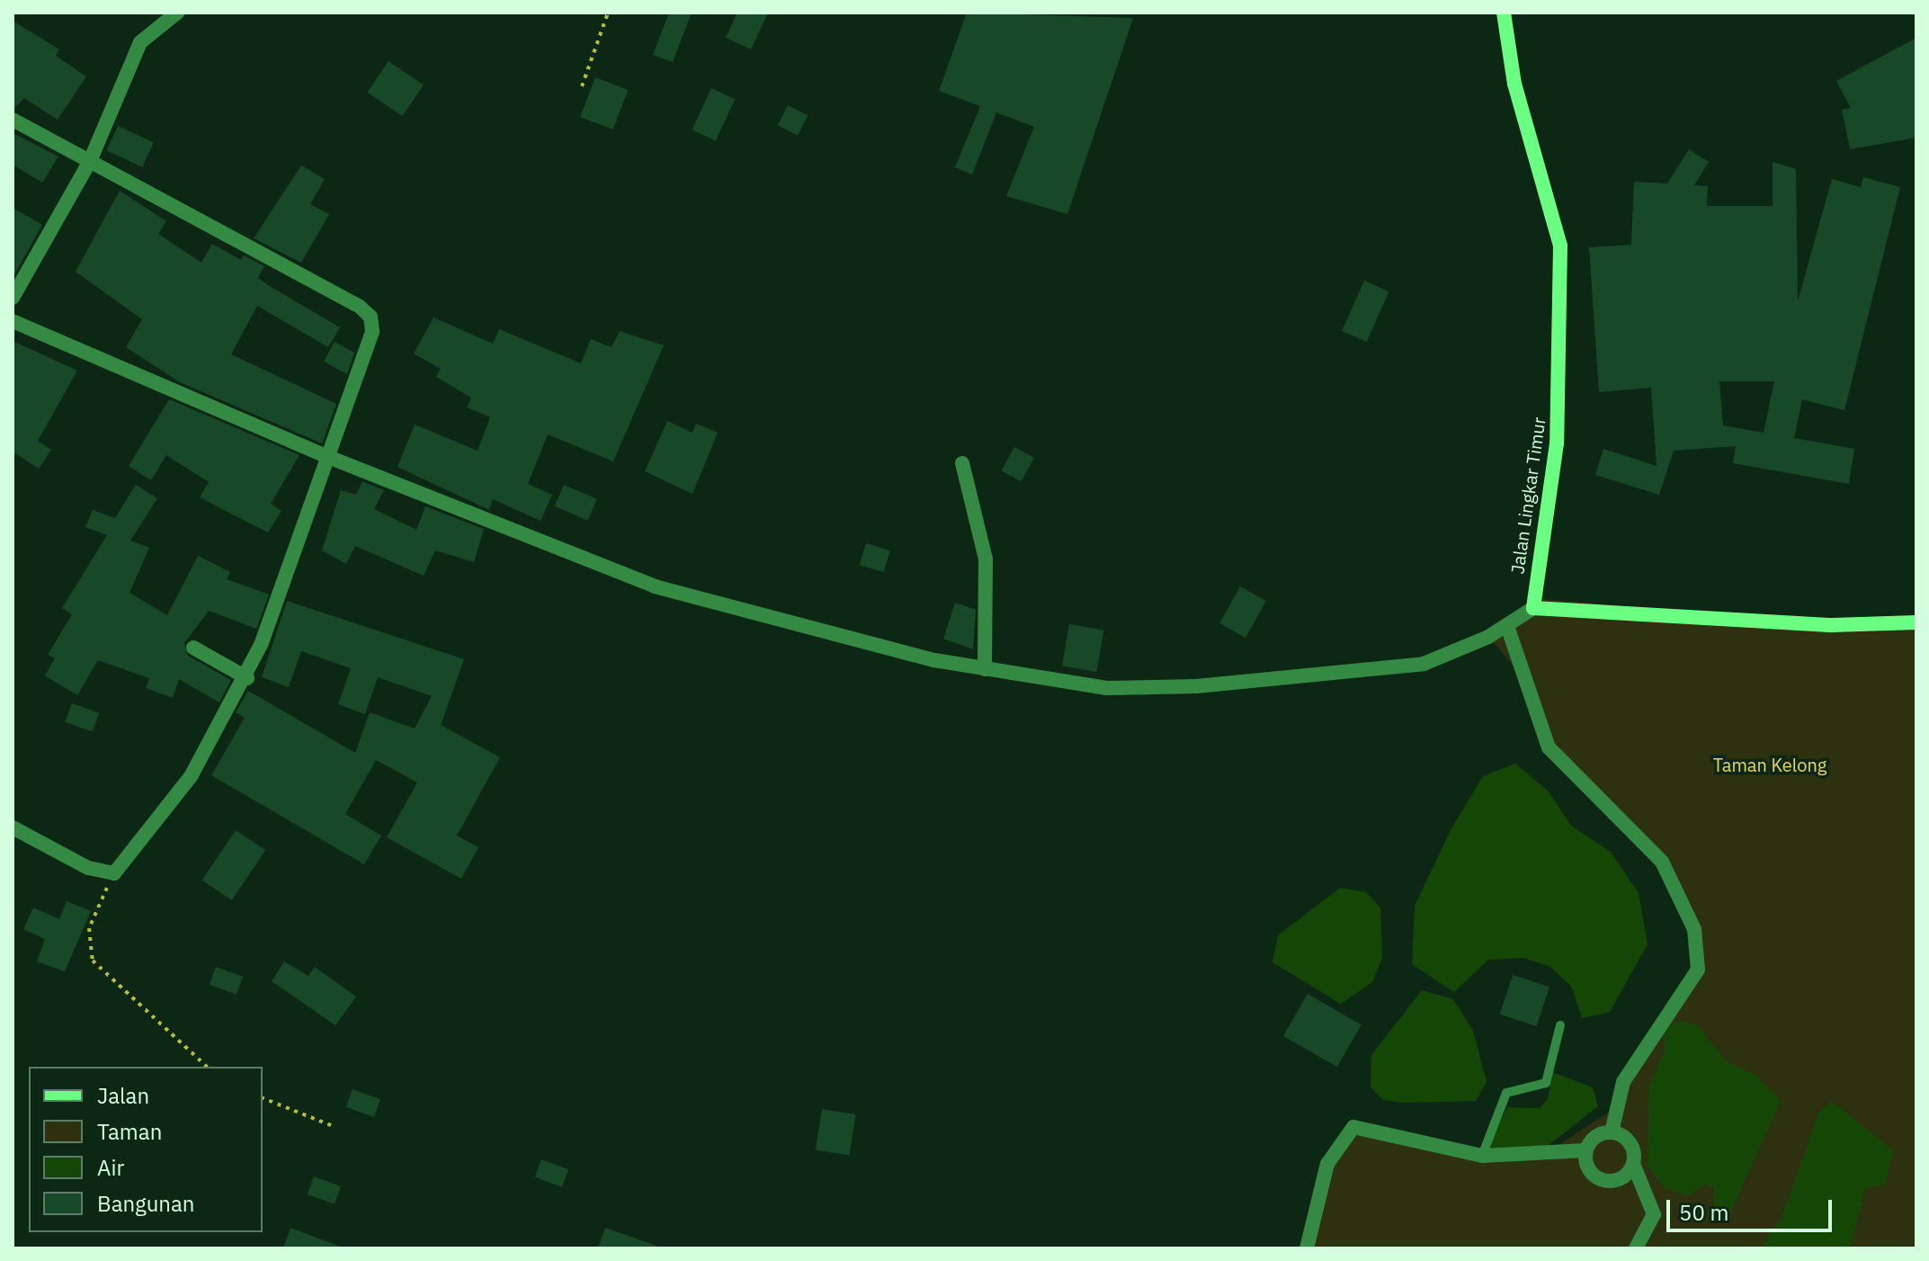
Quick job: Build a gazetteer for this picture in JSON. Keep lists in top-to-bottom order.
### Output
{
  "streets": {
    "main road": ["Jalan Lingkar Timur"]
  },
  "parks": ["Taman Kelong"],
  "legend": [
    "Jalan",
    "Taman",
    "Air",
    "Bangunan"
  ],
  "scale_bar": "50 m"
}
